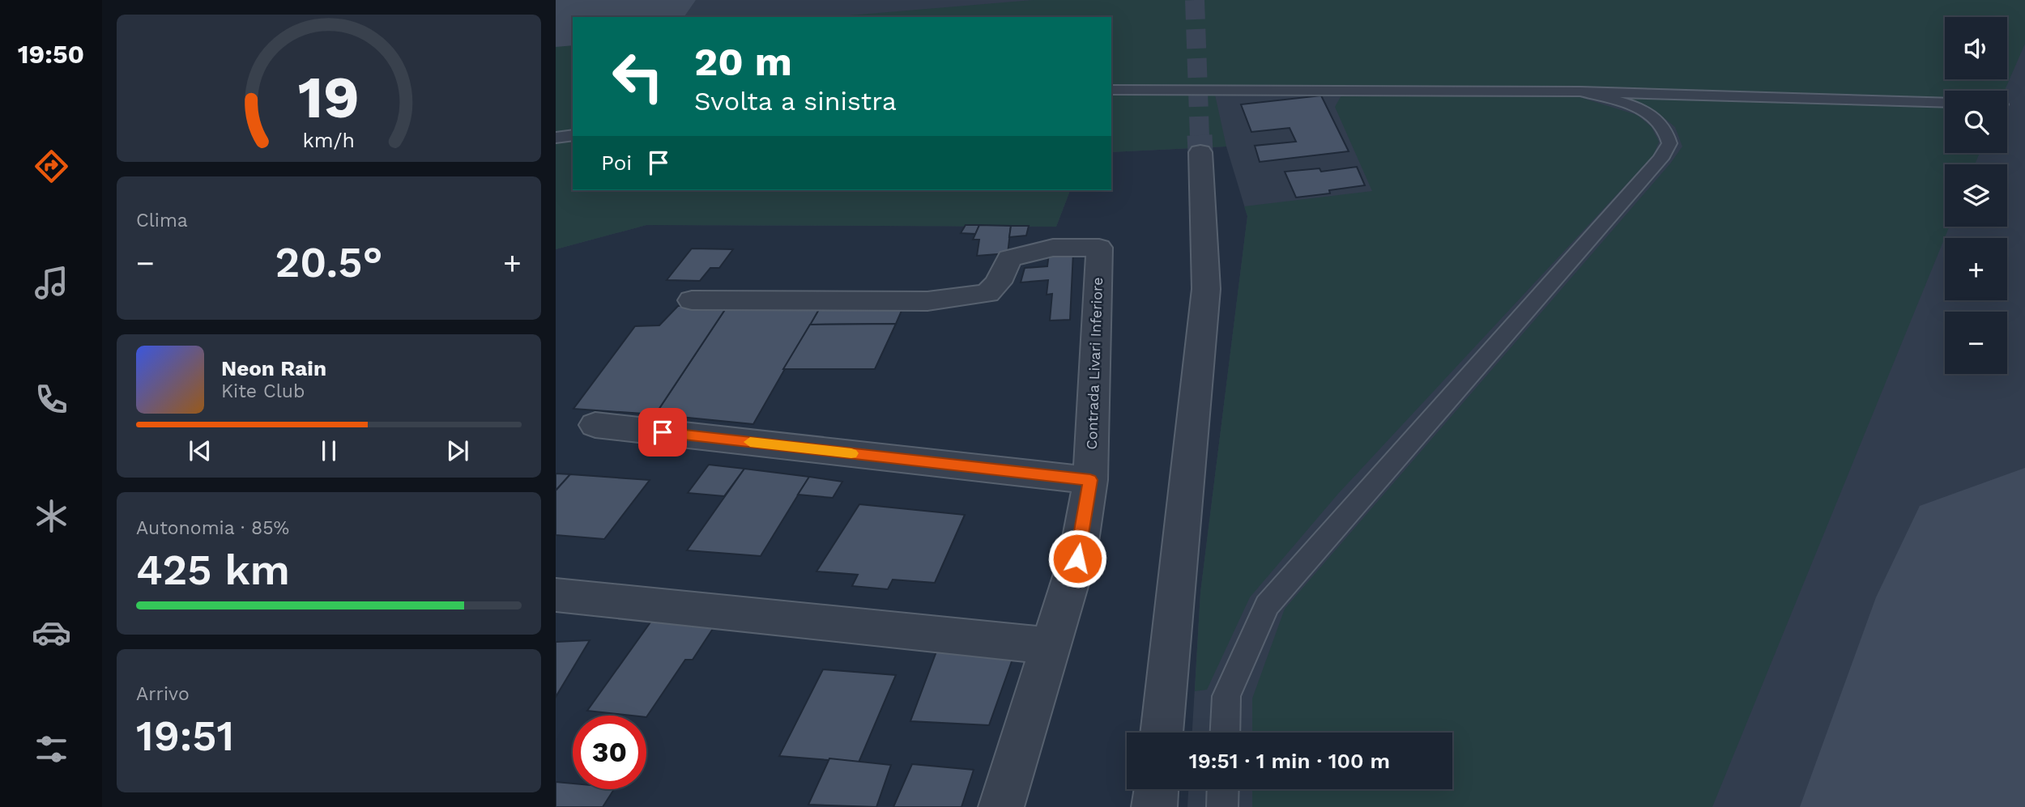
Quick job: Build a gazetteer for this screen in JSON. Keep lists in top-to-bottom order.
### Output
{
  "streets": {
    "street": ["Contrada Livari Inferiore"]
  },
  "page": {
    "tabs": "19:50",
    "map_buttons": ["+", "−"],
    "turn": ["20 m", "Svolta a sinistra"],
    "then": "Poi",
    "tile": [
      "Clima",
      ["Autonomia · 85%", "425 km"],
      ["Arrivo", "19:51"]
    ],
    "heat": ["−", "20.5°", "+"],
    "song": ["Neon Rain", "Kite Club"],
    "limit": "30",
    "trip": "19:51 · 1 min · 100 m",
    "gauge": ["19", "km/h"]
  }
}
